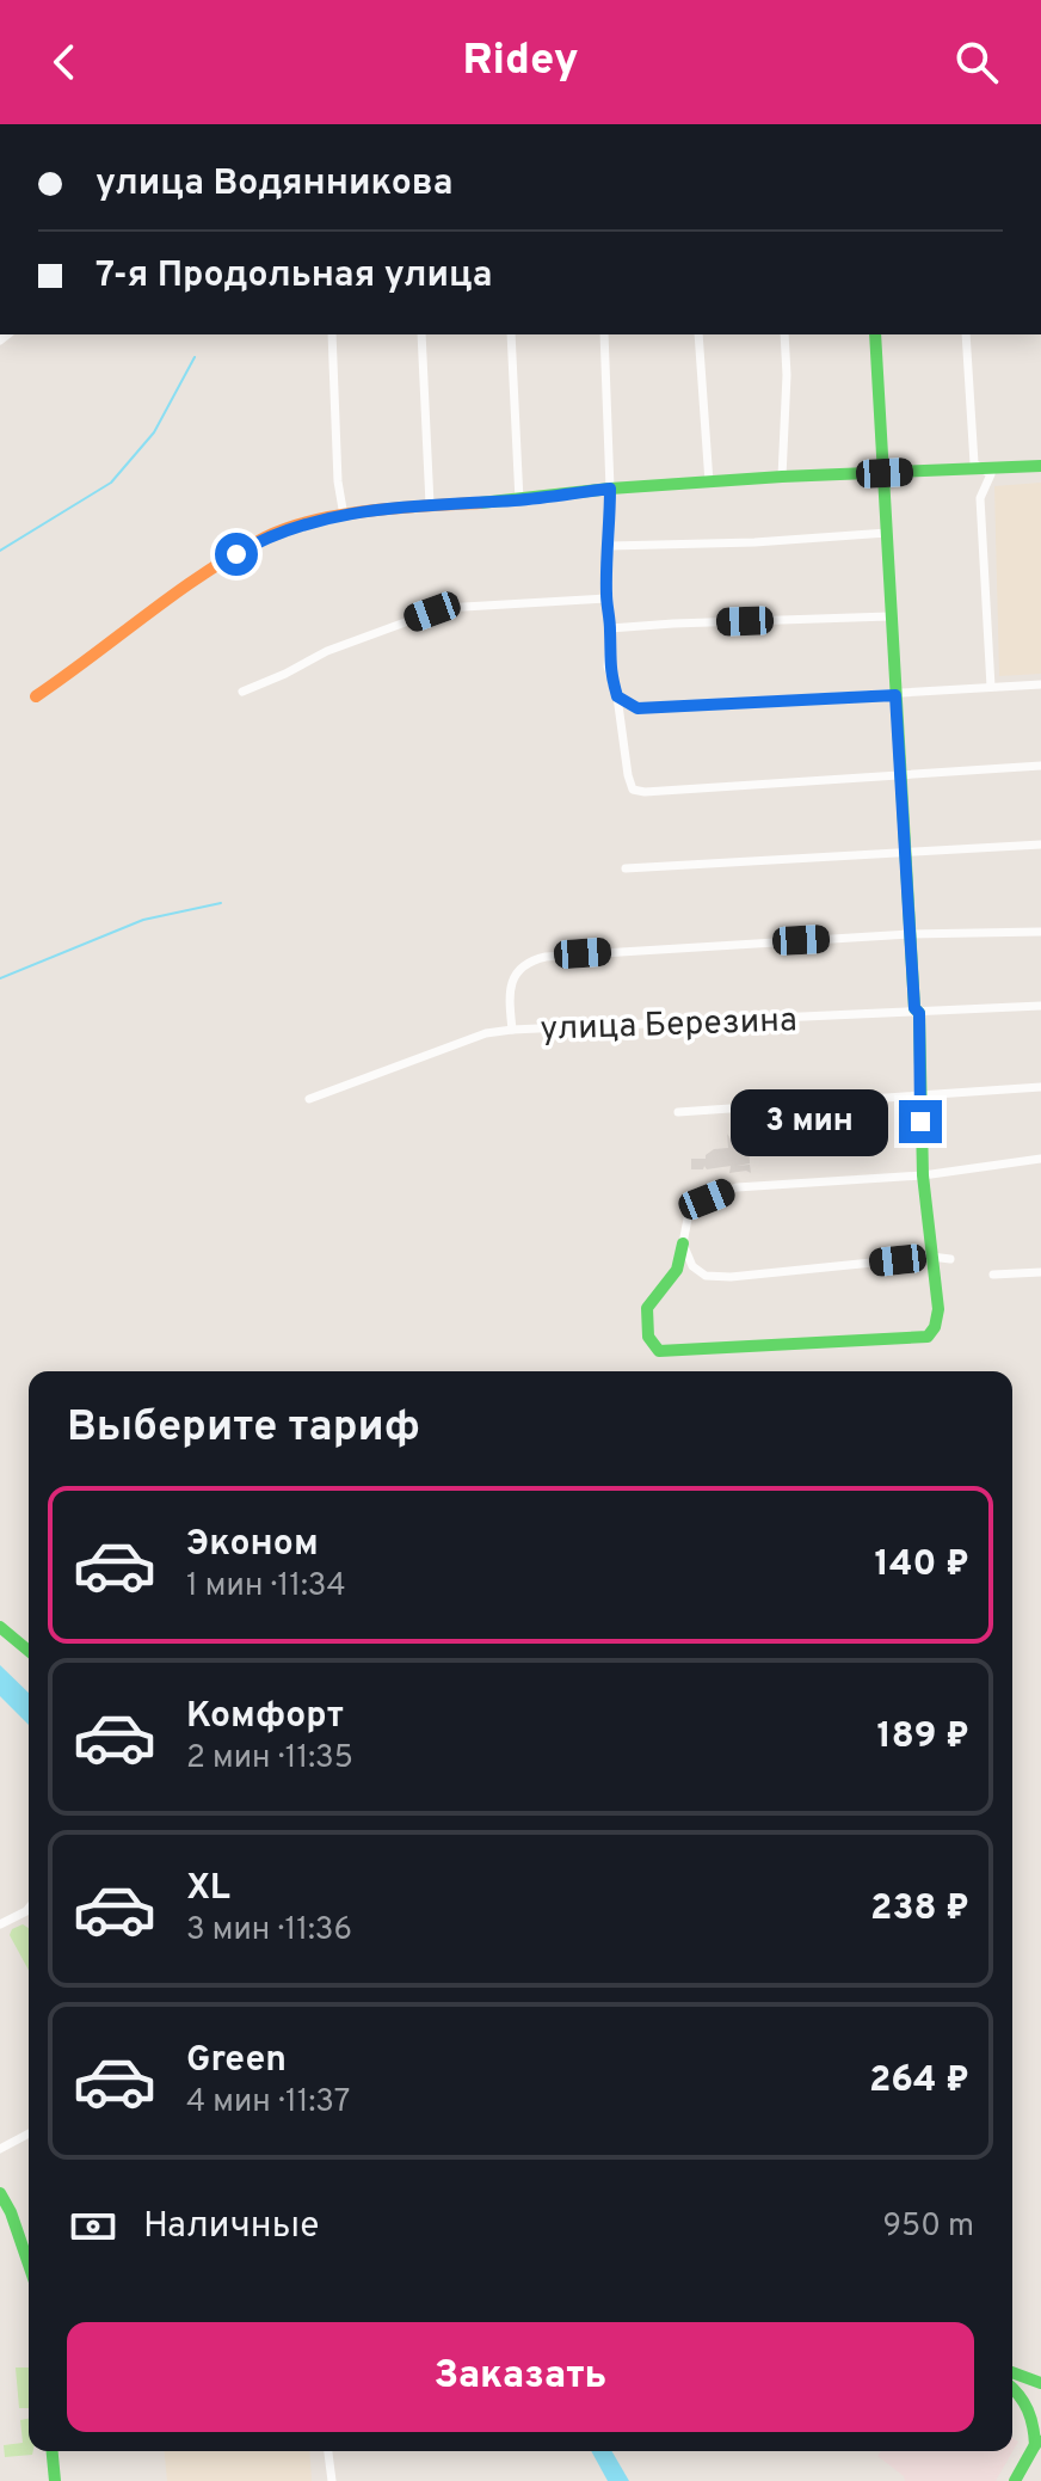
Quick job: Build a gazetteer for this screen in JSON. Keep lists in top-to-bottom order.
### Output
{
  "streets": {
    "street": ["улица Березина"]
  },
  "page": {
    "header": "Ridey",
    "banner": ["улица Водянникова", "7-я Продольная улица"],
    "bubble": "3 мин",
    "heading": "Выберите тариф",
    "list": [
      {
        "name": "Эконом",
        "note": "1 мин · 11:34",
        "value": "140 ₽"
      },
      {
        "name": "Комфорт",
        "note": "2 мин · 11:35",
        "value": "189 ₽"
      },
      {
        "name": "XL",
        "note": "3 мин · 11:36",
        "value": "238 ₽"
      },
      {
        "name": "Green",
        "note": "4 мин · 11:37",
        "value": "264 ₽"
      }
    ],
    "pay": ["Наличные", "950 m"],
    "buttons": "Заказать"
  }
}
